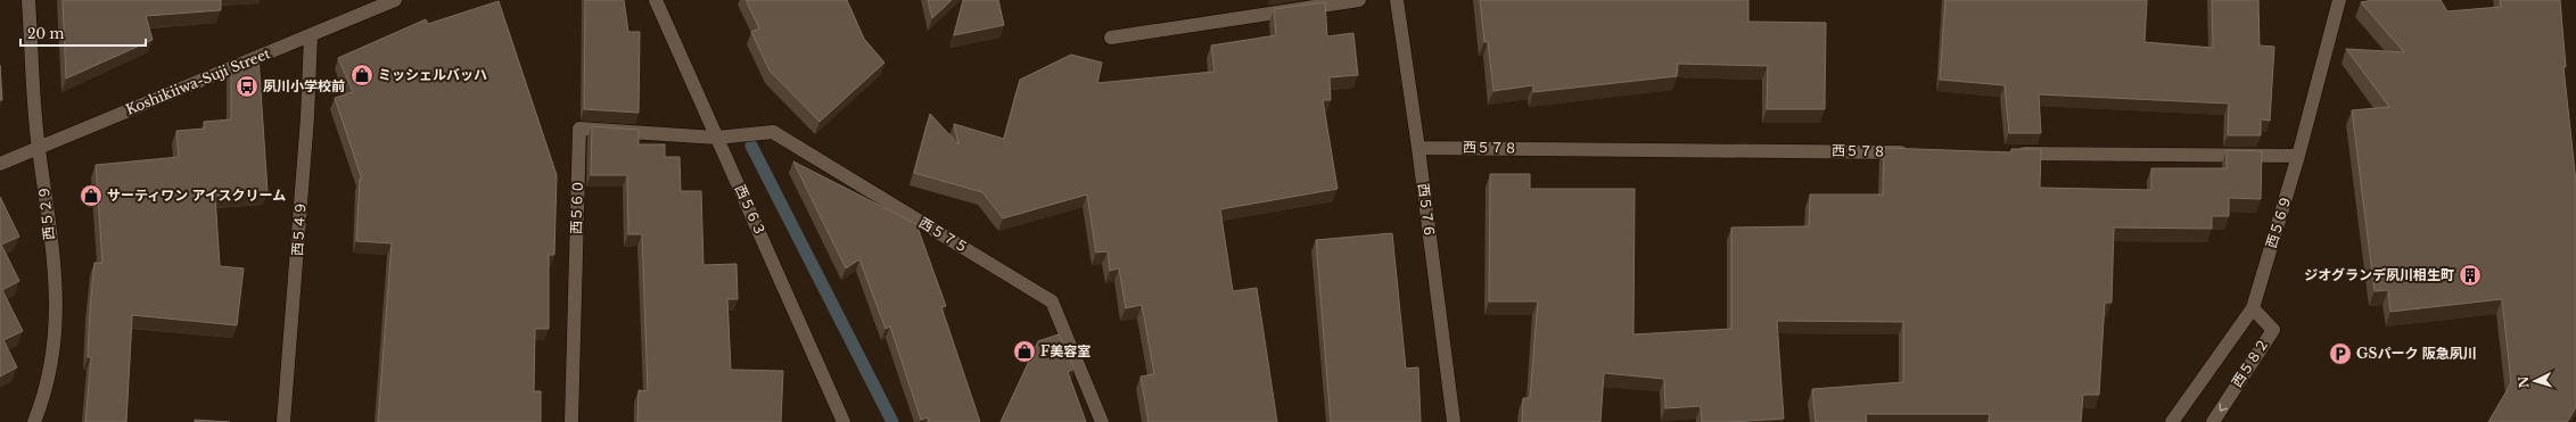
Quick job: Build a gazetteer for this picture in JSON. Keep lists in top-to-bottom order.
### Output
{
  "streets": {
    "street": [
      "Koshikiiwa-Suji Street",
      "西５７８",
      "西５６０",
      "西５６３",
      "西５７６",
      "西５２９",
      "西５６９",
      "西５４９",
      "西５７５",
      "西５８２"
    ]
  },
  "crossings": [
    ["Koshikiiwa-Suji Street", "西５２９"],
    ["Koshikiiwa-Suji Street", "西５４９"],
    ["西５７８", "西５７６"],
    ["西５６０", "西５６３"],
    ["西５６０", "西５７５"],
    ["西５６３", "西５７５"],
    ["西５６９", "西５８２"]
  ],
  "one_way": ["西５８２"],
  "places": {
    "shop": ["ミッシェルバッハ", "サーティワン アイスクリーム", "F美容室"],
    "bus stop": ["夙川小学校前"],
    "building": ["ジオグランデ夙川相生町"],
    "parking": ["GSパーク 阪急夙川"]
  },
  "scale_bar": "20 m",
  "north": "left"
}
